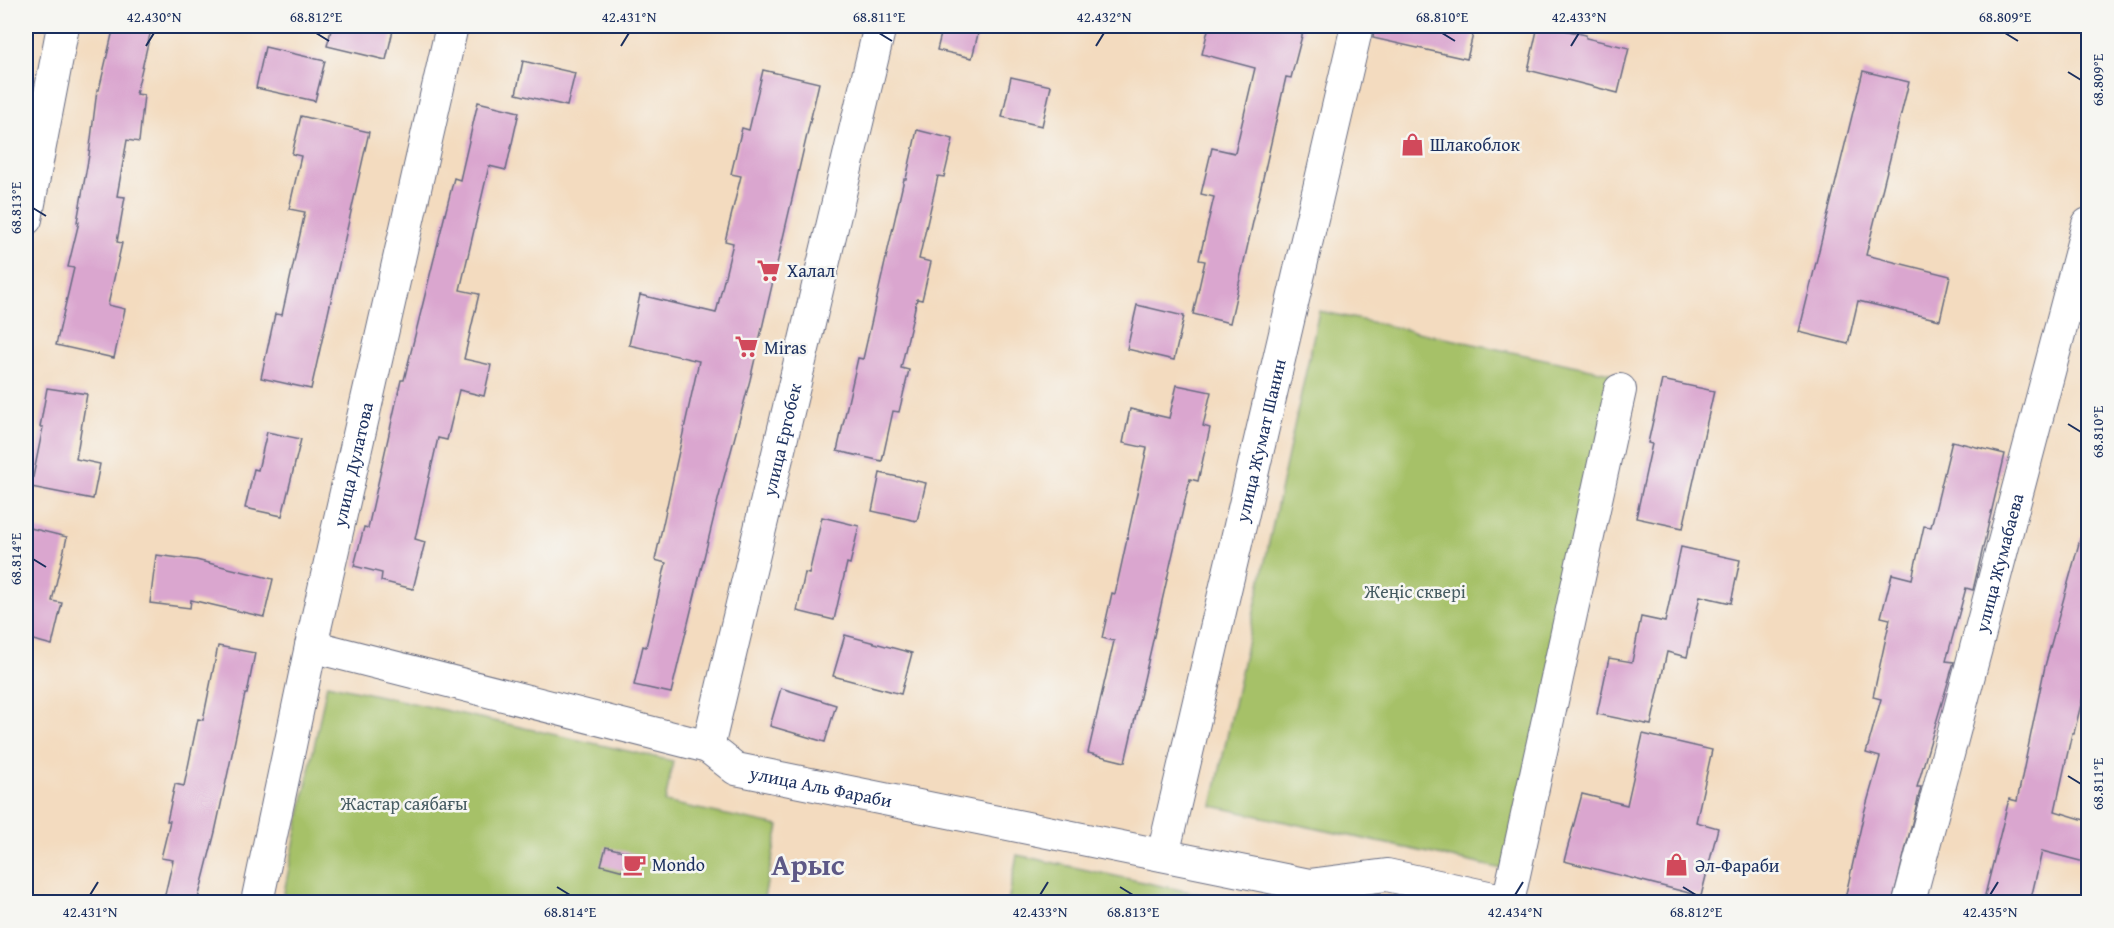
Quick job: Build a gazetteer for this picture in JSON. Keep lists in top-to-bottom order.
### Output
{
  "streets": {
    "street": [
      "улица Ергобек",
      "улица Жумат Шанин",
      "улица Дулатова",
      "улица Жумабаева",
      "улица Аль Фараби"
    ]
  },
  "crossings": [
    ["улица Ергобек", "улица Аль Фараби"],
    ["улица Жумат Шанин", "улица Аль Фараби"],
    ["улица Дулатова", "улица Аль Фараби"]
  ],
  "districts": ["Арыс"],
  "parks": ["Жеңіс сквері", "Жастар саябағы"],
  "places": {
    "shop": ["Шлакоблок", "Әл-Фараби"],
    "supermarket": ["Халал", "Miras"],
    "cafe": ["Mondo"]
  },
  "coordinates": [
    "42.430°N",
    "68.812°E",
    "42.431°N",
    "68.811°E",
    "42.432°N",
    "68.810°E",
    "42.433°N",
    "68.809°E",
    "68.813°E",
    "68.814°E",
    "42.434°N",
    "42.435°N"
  ]
}
